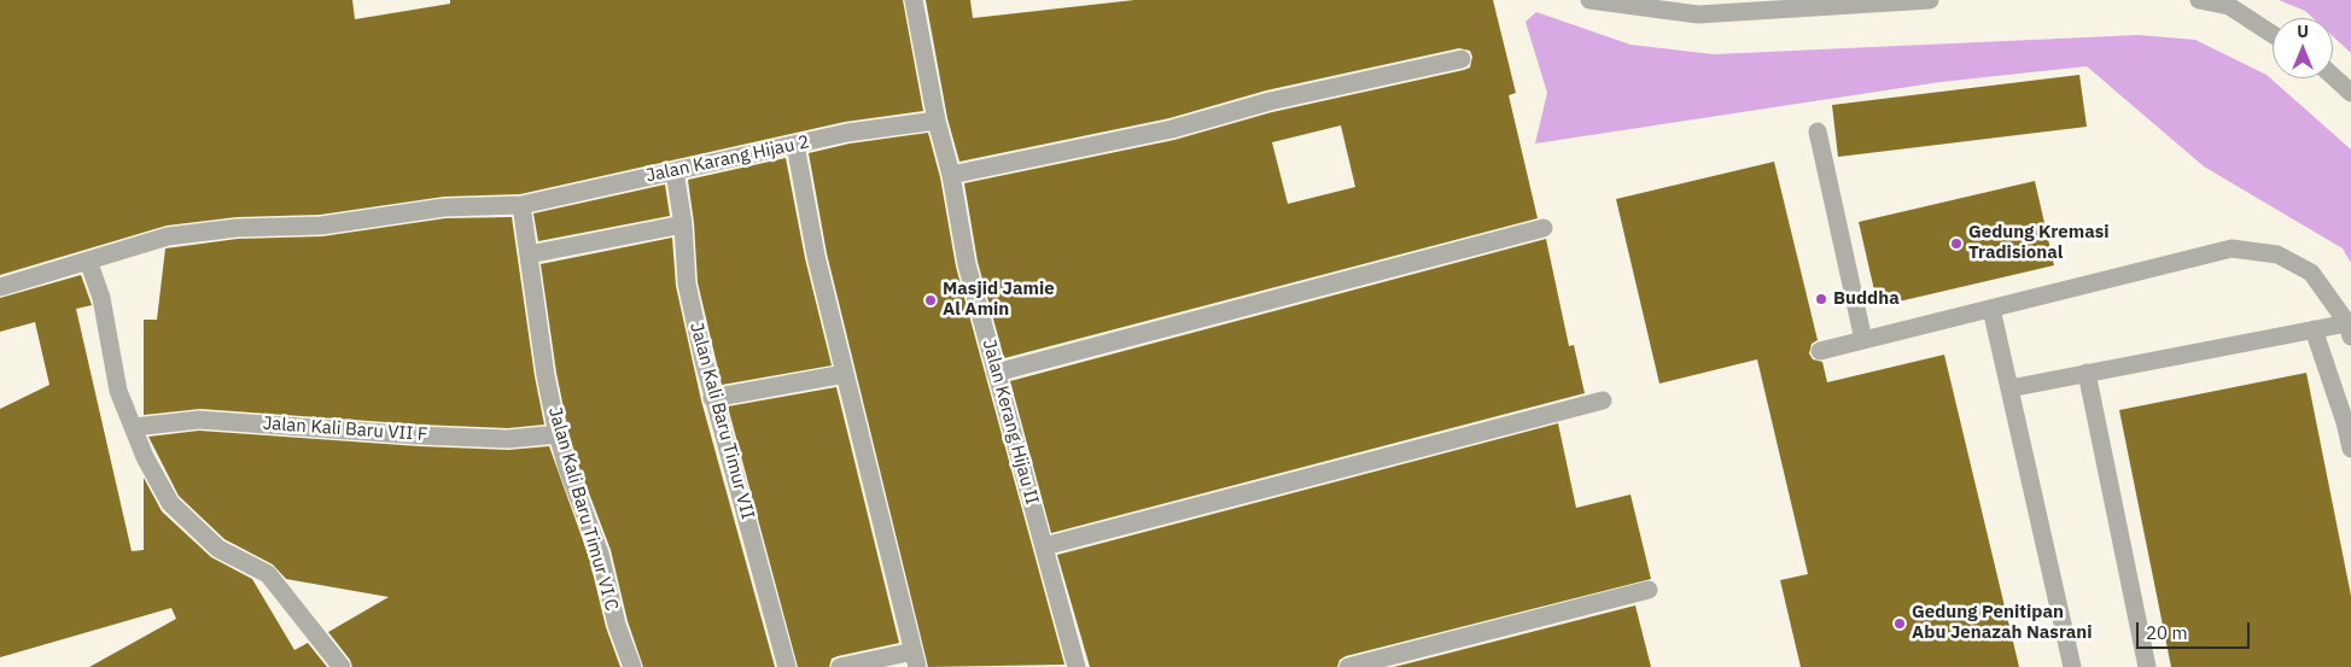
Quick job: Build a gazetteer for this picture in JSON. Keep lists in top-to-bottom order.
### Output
{
  "streets": {
    "street": [
      "Jalan Karang Hijau 2",
      "Jalan Kali Baru Timur VII",
      "Jalan Kerang Hijau II",
      "Jalan Kali Baru VII F",
      "Jalan Kali Baru Timur VI C"
    ]
  },
  "crossings": [
    ["Jalan Karang Hijau 2", "Jalan Kali Baru Timur VII"],
    ["Jalan Karang Hijau 2", "Jalan Kerang Hijau II"],
    ["Jalan Karang Hijau 2", "Jalan Kali Baru Timur VI C"],
    ["Jalan Kali Baru VII F", "Jalan Kali Baru Timur VI C"]
  ],
  "places": [
    "Gedung Kremasi Tradisional",
    "Buddha",
    "Masjid Jamie Al Amin",
    "Gedung Penitipan Abu Jenazah Nasrani"
  ],
  "scale_bar": "20 m",
  "north": "top"
}
